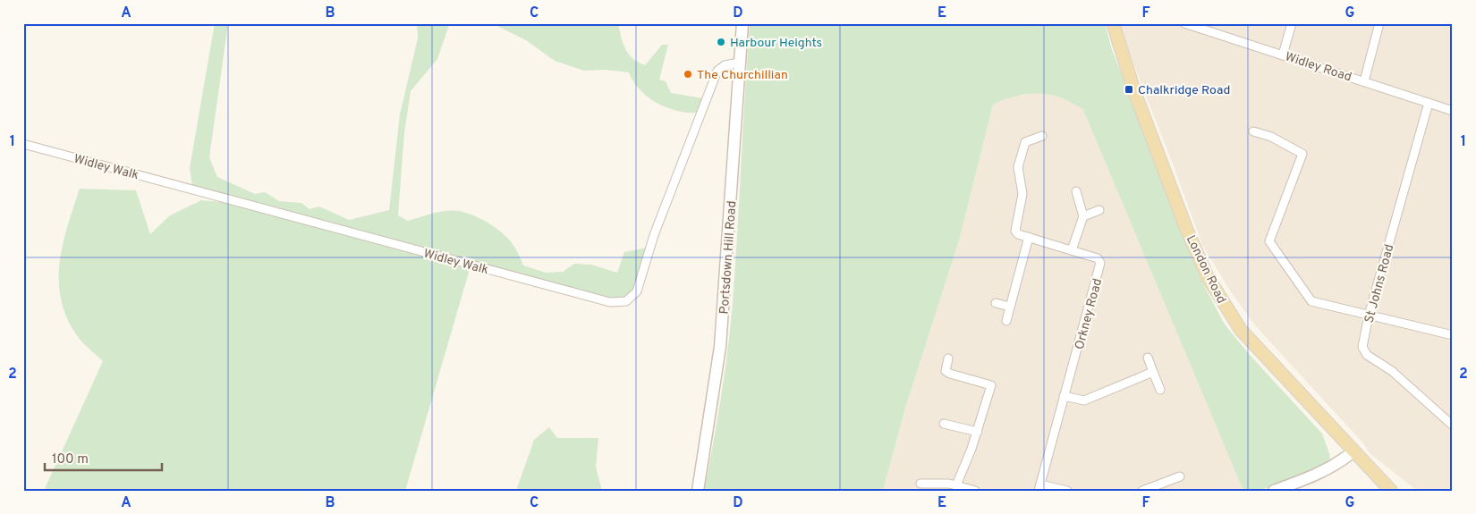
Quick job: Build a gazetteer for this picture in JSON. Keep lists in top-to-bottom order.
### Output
{
  "streets": {
    "main road": ["Portsdown Hill Road", "London Road"],
    "street": [
      "Widley Road",
      "Widley Walk",
      "St Johns Road",
      "Orkney Road"
    ]
  },
  "crossings": [
    ["Widley Road", "St Johns Road"],
    ["Widley Walk", "Portsdown Hill Road"]
  ],
  "places": {
    "other": ["Harbour Heights", "The Churchillian"],
    "transit": ["Chalkridge Road"]
  },
  "scale_bar": "100 m",
  "grid": {
    "columns": [
      "A",
      "B",
      "C",
      "D",
      "E",
      "F",
      "G"
    ],
    "rows": ["1", "2"]
  }
}
